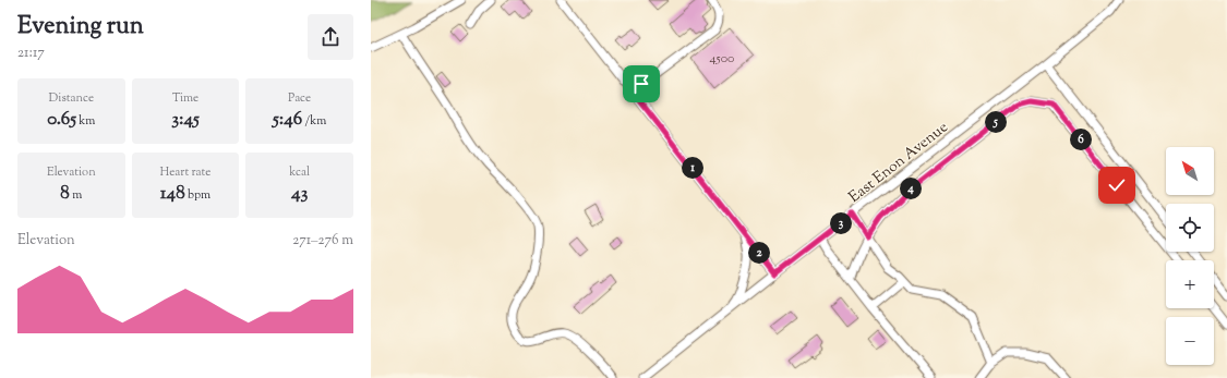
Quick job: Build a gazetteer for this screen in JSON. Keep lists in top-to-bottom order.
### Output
{
  "streets": {
    "street": ["East Enon Avenue"]
  },
  "house_numbers": ["4500"],
  "north": "top left",
  "page": {
    "heading": ["Evening run", "21:17"],
    "stats": [
      ["Distance", "0.65 km"],
      ["Time", "3:45"],
      ["Pace", "5:46 /km"],
      ["Elevation", "8 m"],
      ["Heart rate", "148 bpm"],
      ["kcal", "43"]
    ],
    "pins": [
      "5",
      "6",
      "1",
      "4",
      "3",
      "2"
    ],
    "map_buttons": ["+", "−"],
    "chart": ["Elevation", "271–276 m"]
  }
}
